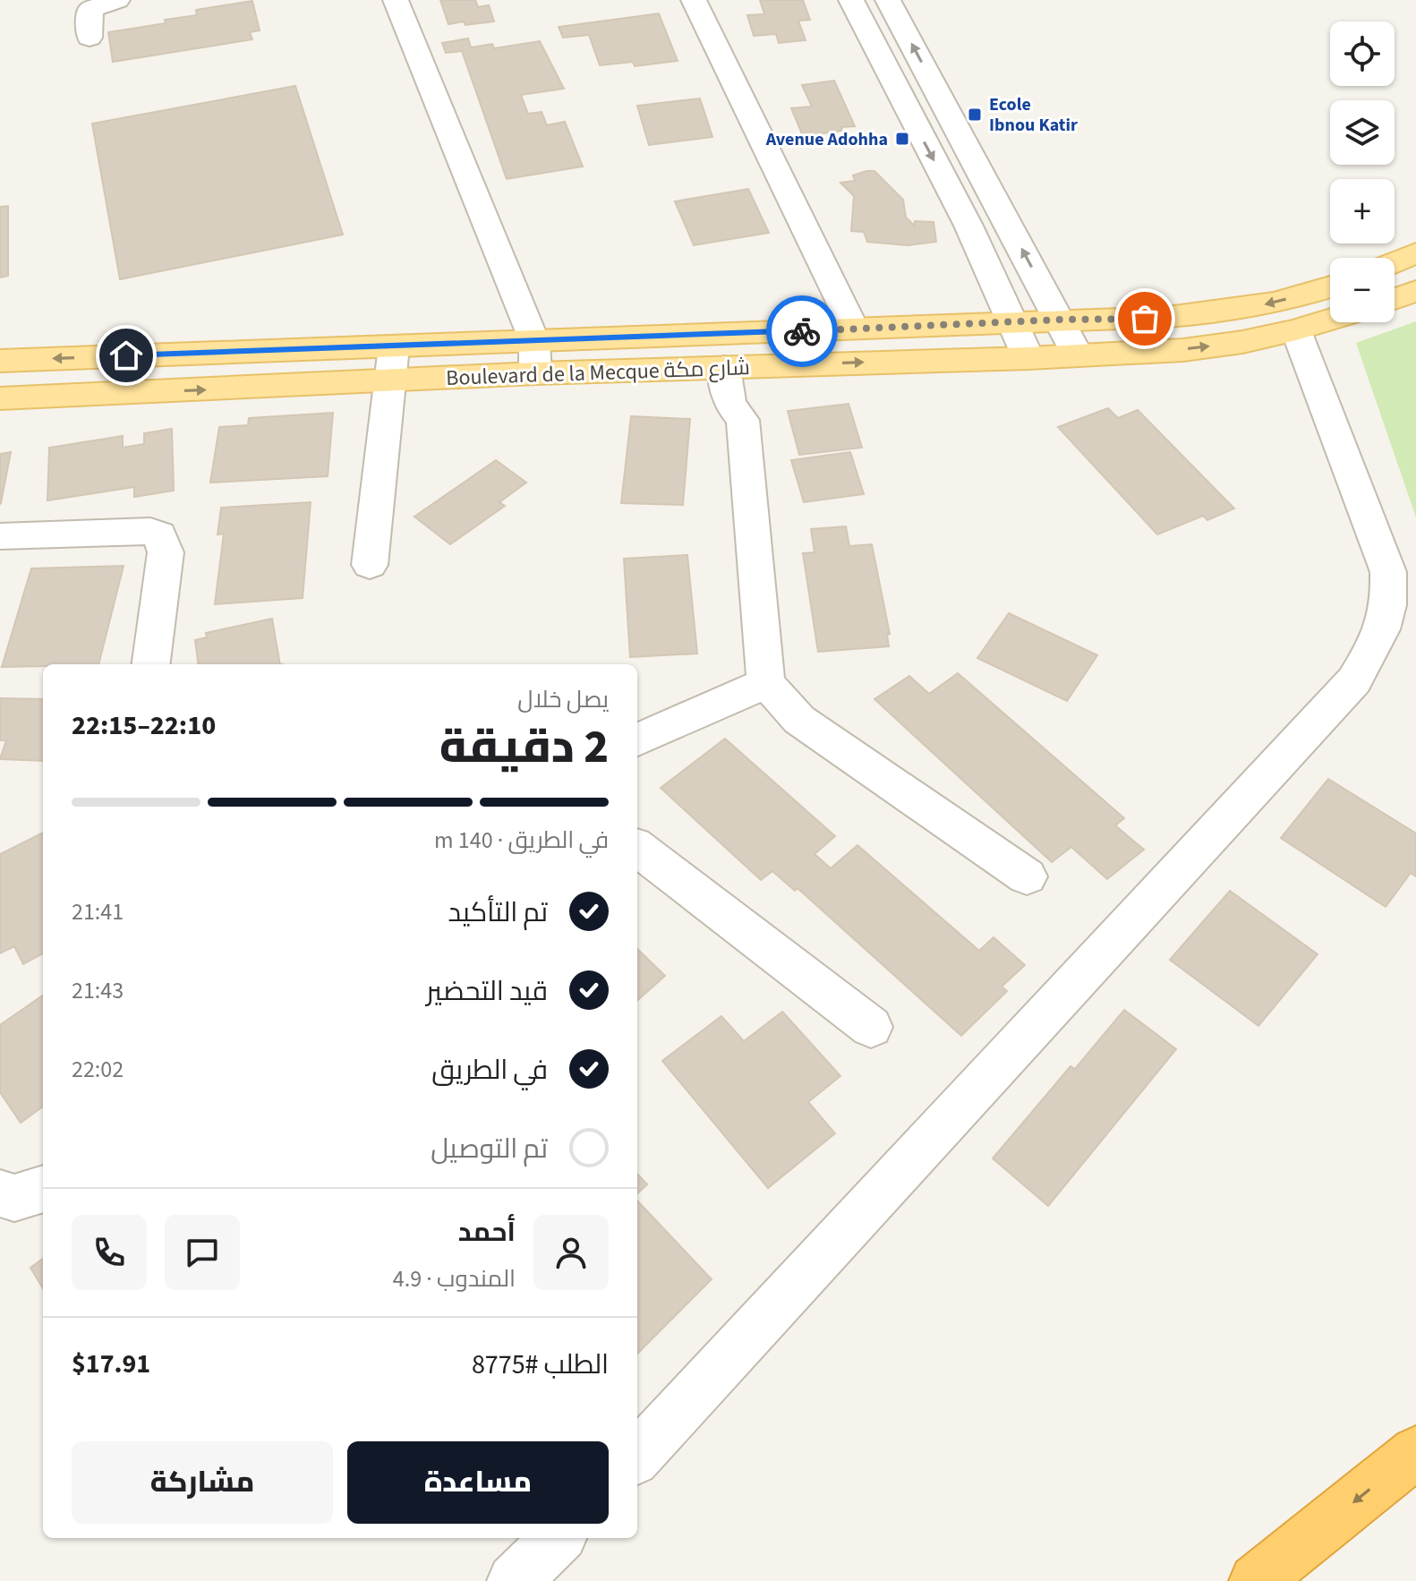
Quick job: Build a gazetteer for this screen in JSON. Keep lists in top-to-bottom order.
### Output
{
  "streets": {
    "main road": ["Boulevard de la Mecque شارع مكة"]
  },
  "places": {
    "transit": ["Ecole Ibnou Katir", "Avenue Adohha"]
  },
  "page": {
    "map_buttons": ["+", "−"],
    "heading": ["2 دقيقة", "يصل خلال", "22:10–22:15"],
    "panel": [
      "أحمد",
      "المندوب · 4.9",
      "الطلب #8775",
      "$17.91"
    ],
    "bar": "في الطريق · 140 m",
    "list": [
      ["تم التأكيد", "21:41"],
      ["قيد التحضير", "21:43"],
      ["في الطريق", "22:02"],
      "تم التوصيل"
    ],
    "buttons": ["مساعدة", "مشاركة"]
  }
}
